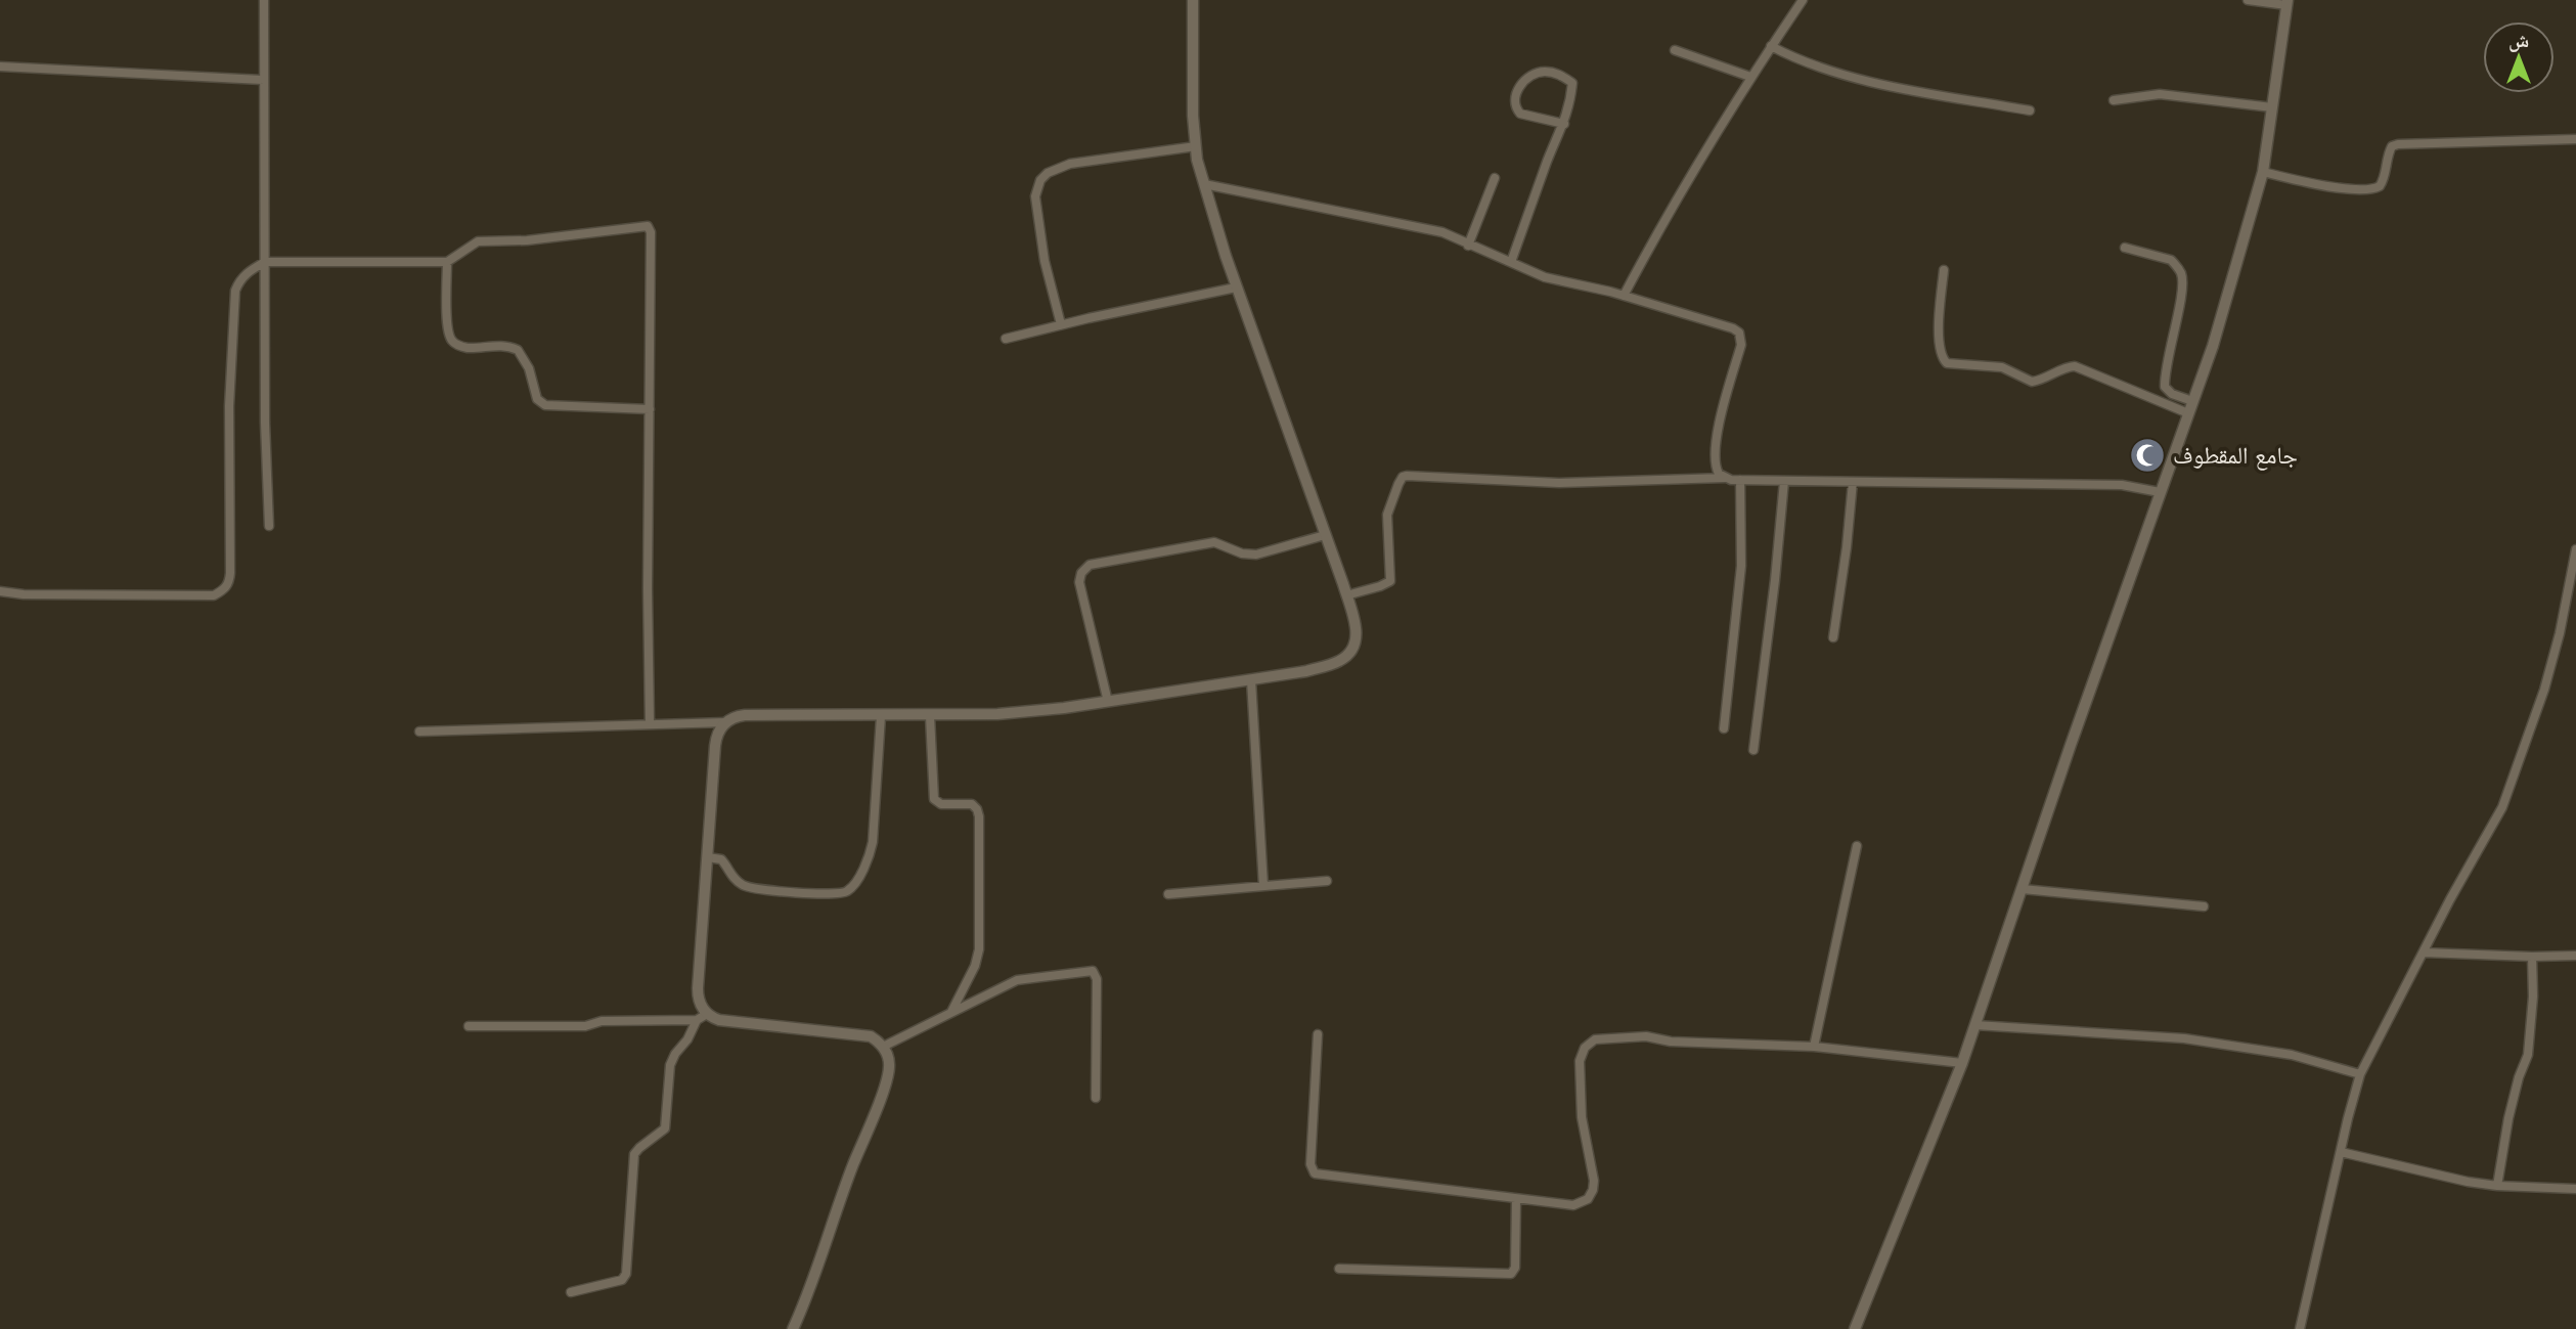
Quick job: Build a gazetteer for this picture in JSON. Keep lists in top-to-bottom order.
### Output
{
  "places": {
    "mosque": ["جامع المقطوف"]
  },
  "north": "top"
}
